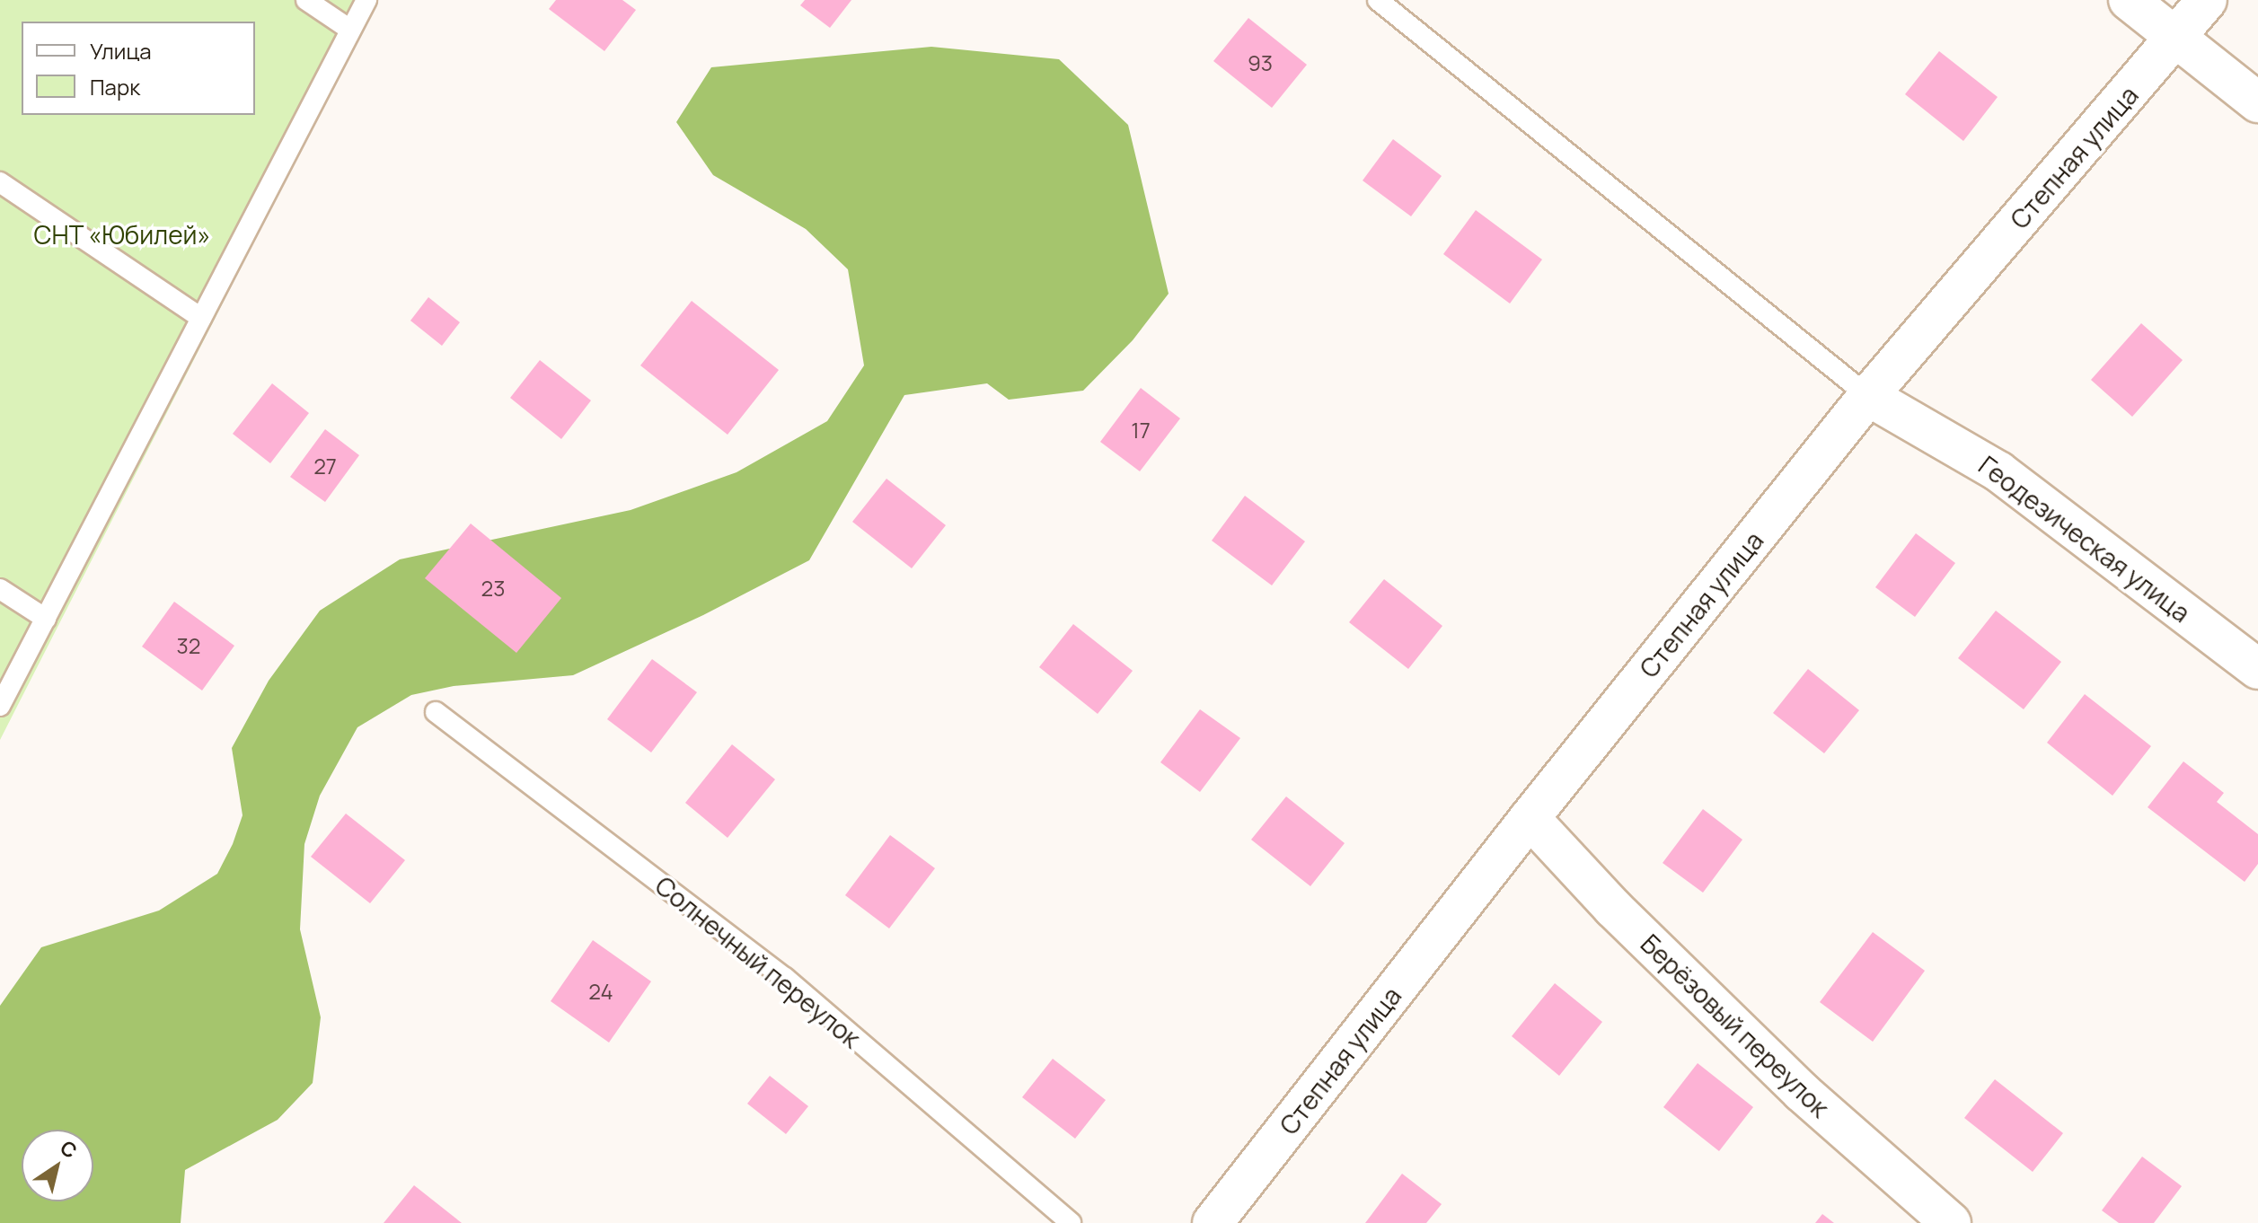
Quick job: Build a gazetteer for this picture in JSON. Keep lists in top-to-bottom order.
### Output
{
  "streets": {
    "street": ["Степная улица", "Геодезическая улица", "Берёзовый переулок"],
    "lane": ["Солнечный переулок"]
  },
  "crossings": [
    ["Степная улица", "Геодезическая улица"],
    ["Степная улица", "Берёзовый переулок"]
  ],
  "parks": ["СНТ «Юбилей»"],
  "house_numbers": [
    "93",
    "17",
    "27",
    "23",
    "32",
    "24"
  ],
  "legend": ["Улица", "Парк"],
  "north": "top right"
}
